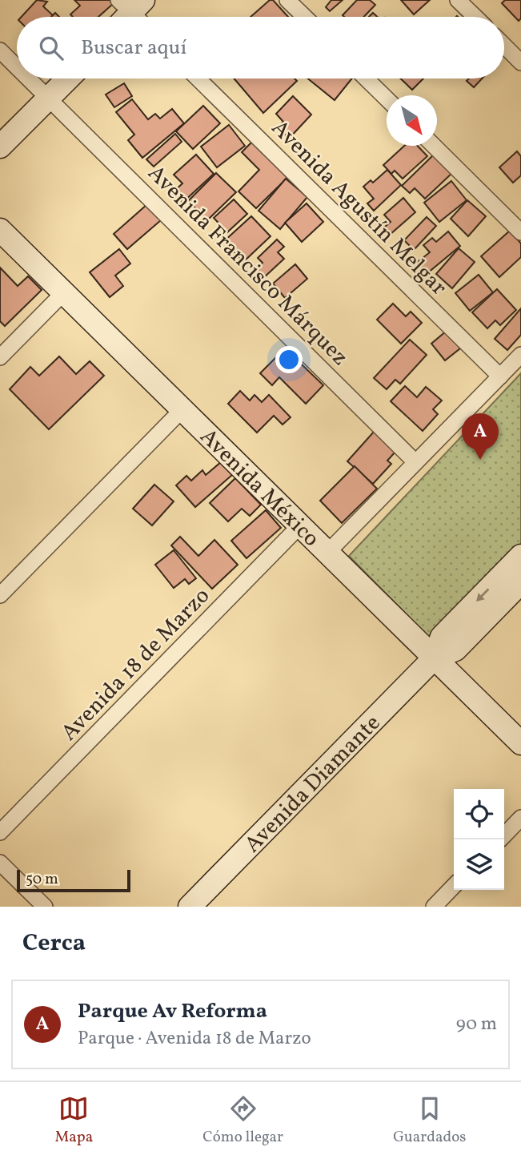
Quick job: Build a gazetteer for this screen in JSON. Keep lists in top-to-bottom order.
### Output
{
  "streets": {
    "main road": ["Avenida México", "Avenida Diamante"],
    "street": ["Avenida Agustín Melgar", "Avenida Francisco Márquez", "Avenida 18 de Marzo"]
  },
  "crossings": [
    ["Avenida México", "Avenida 18 de Marzo"],
    ["Avenida México", "Avenida Diamante"]
  ],
  "scale_bar": "50 m",
  "north": "bottom right",
  "page": {
    "search": "Buscar aquí",
    "pins": "A",
    "scale": "50 m",
    "heading": "Cerca",
    "list": [
      {
        "mark": "A",
        "name": "Parque Av Reforma",
        "note": "Parque · Avenida 18 de Marzo",
        "value": "90 m"
      }
    ],
    "nav": ["Mapa", "Cómo llegar", "Guardados"]
  }
}
